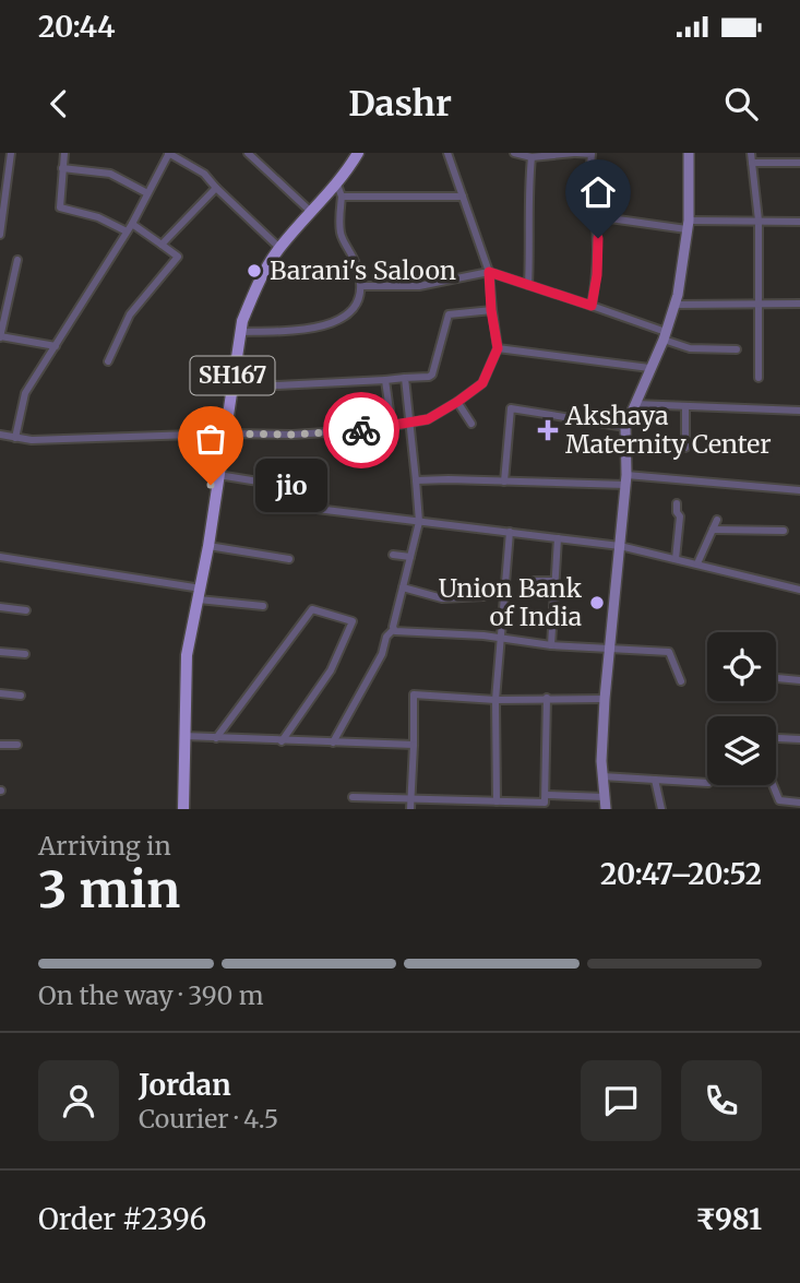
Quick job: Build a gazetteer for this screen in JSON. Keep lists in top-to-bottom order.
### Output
{
  "streets": {
    "main road": ["SH167"]
  },
  "places": {
    "other": ["Barani's Saloon", "jio", "Union Bank of India"],
    "health": ["Akshaya Maternity Center"]
  },
  "page": {
    "status": "20:44",
    "header": "Dashr",
    "bubble": "jio",
    "heading": ["3 min", "Arriving in", "20:47–20:52"],
    "panel": [
      "Jordan",
      "Courier · 4.5",
      "Order #2396",
      "₹981"
    ],
    "bar": "On the way · 390 m"
  }
}
